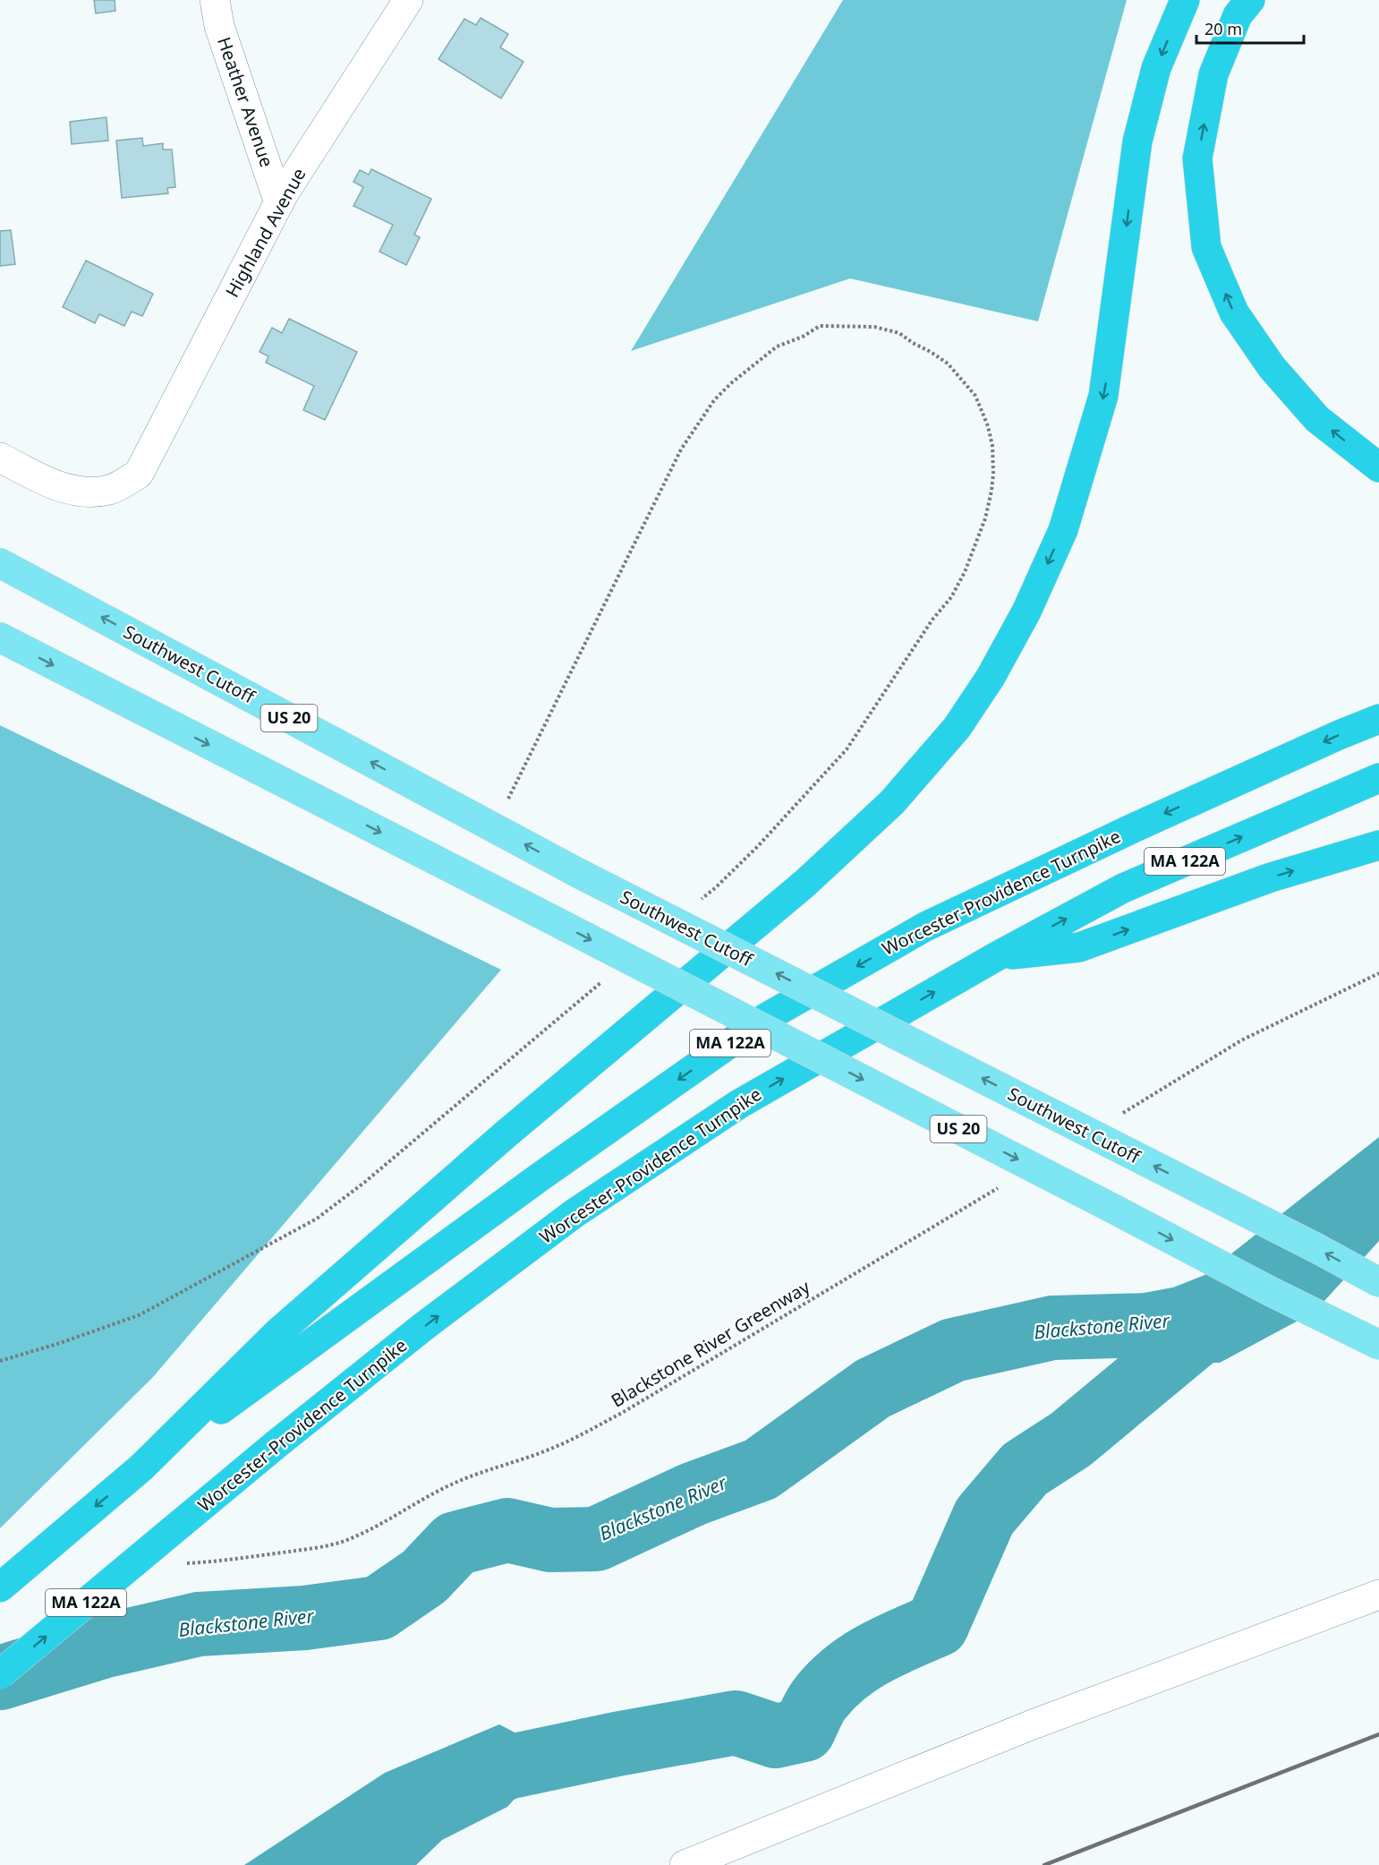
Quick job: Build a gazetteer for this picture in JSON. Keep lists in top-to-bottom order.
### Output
{
  "streets": {
    "highway": ["MA 122A", "Worcester-Providence Turnpike"],
    "main road": ["Southwest Cutoff", "US 20"],
    "street": ["Heather Avenue", "Highland Avenue"],
    "path": ["Blackstone River Greenway"]
  },
  "crossings": [
    ["Heather Avenue", "Highland Avenue"]
  ],
  "water": ["Blackstone River"],
  "scale_bar": "20 m"
}
